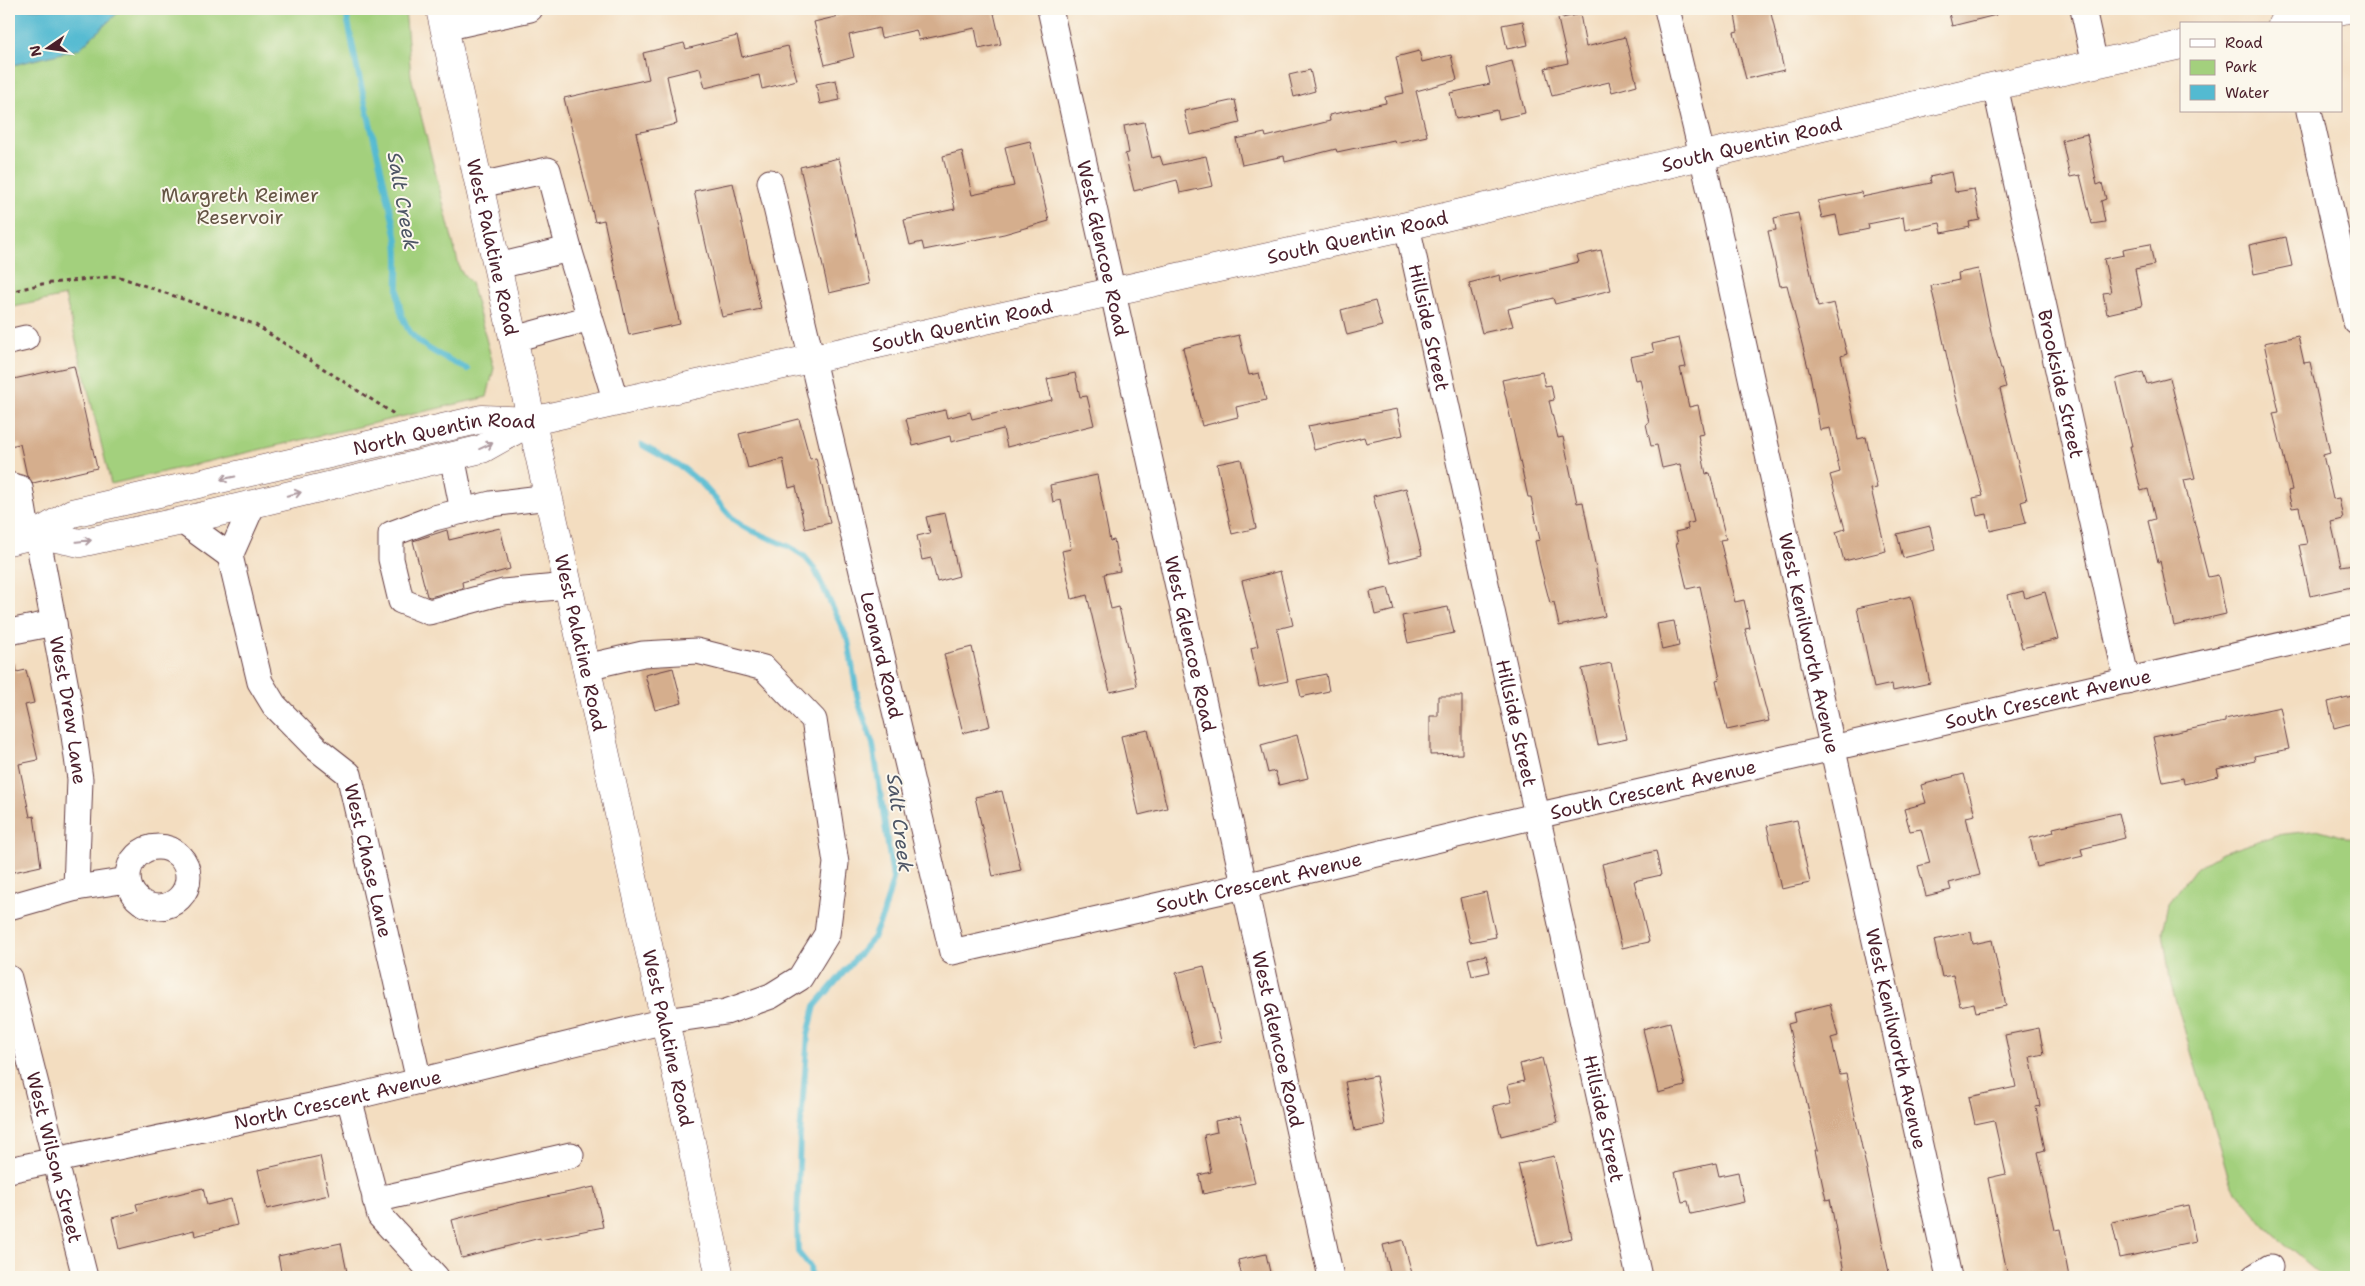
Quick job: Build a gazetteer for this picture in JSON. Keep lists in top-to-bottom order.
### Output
{
  "streets": {
    "main road": ["South Quentin Road", "West Palatine Road", "North Quentin Road"],
    "street": [
      "West Glencoe Road",
      "Hillside Street",
      "Brookside Street",
      "West Kenilworth Avenue",
      "Leonard Road",
      "South Crescent Avenue",
      "West Drew Lane",
      "West Chase Lane",
      "North Crescent Avenue",
      "West Wilson Street"
    ]
  },
  "crossings": [
    ["South Quentin Road", "West Palatine Road"],
    ["South Quentin Road", "West Glencoe Road"],
    ["South Quentin Road", "Hillside Street"],
    ["South Quentin Road", "Brookside Street"],
    ["South Quentin Road", "North Quentin Road"],
    ["South Quentin Road", "West Kenilworth Avenue"],
    ["South Quentin Road", "Leonard Road"],
    ["West Palatine Road", "North Quentin Road"],
    ["West Palatine Road", "North Crescent Avenue"],
    ["West Glencoe Road", "South Crescent Avenue"],
    ["Hillside Street", "South Crescent Avenue"],
    ["Brookside Street", "South Crescent Avenue"],
    ["North Quentin Road", "West Drew Lane"],
    ["West Kenilworth Avenue", "South Crescent Avenue"],
    ["Leonard Road", "South Crescent Avenue"],
    ["West Chase Lane", "North Crescent Avenue"],
    ["North Crescent Avenue", "West Wilson Street"]
  ],
  "water": ["Salt Creek"],
  "parks": ["Margreth Reimer Reservoir"],
  "legend": ["Road", "Park", "Water"],
  "north": "left"
}
